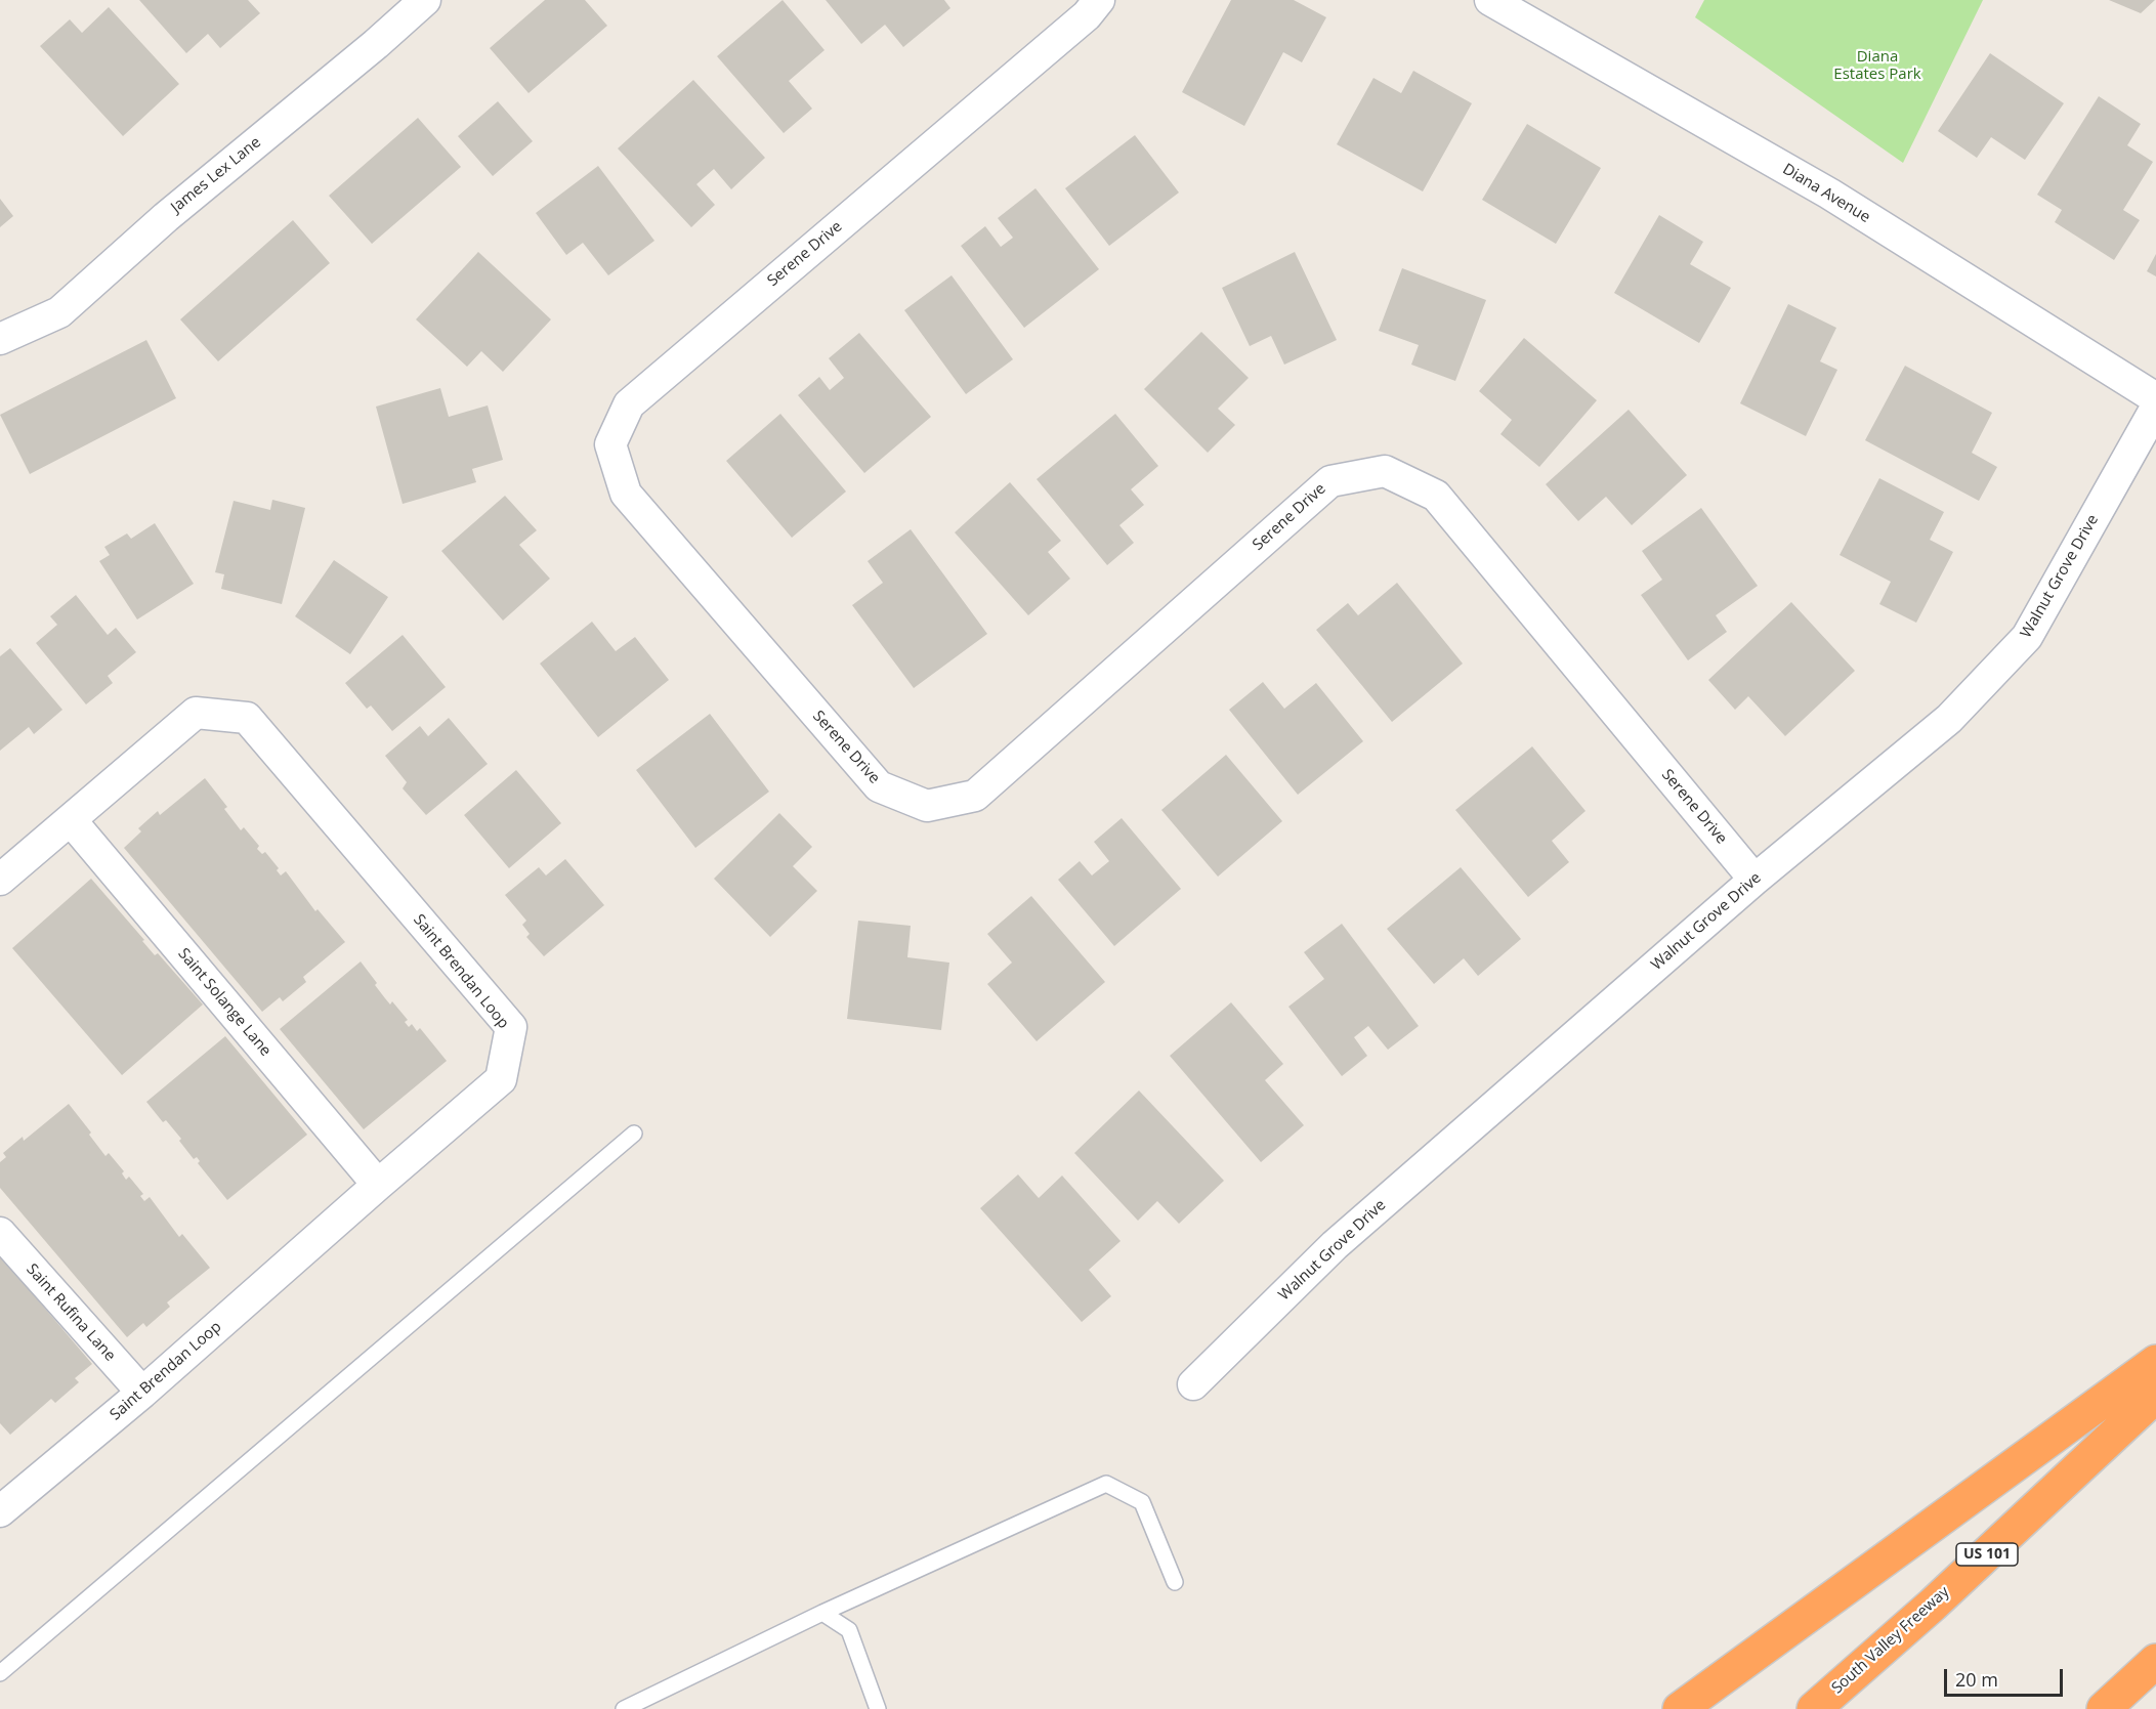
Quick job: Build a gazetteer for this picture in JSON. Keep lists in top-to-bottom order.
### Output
{
  "streets": {
    "highway": ["US 101", "South Valley Freeway"],
    "street": [
      "James Lex Lane",
      "Diana Avenue",
      "Serene Drive",
      "Walnut Grove Drive",
      "Saint Brendan Loop",
      "Saint Solange Lane",
      "Saint Rufina Lane"
    ]
  },
  "crossings": [
    ["Serene Drive", "Walnut Grove Drive"],
    ["Saint Brendan Loop", "Saint Solange Lane"],
    ["Saint Brendan Loop", "Saint Rufina Lane"]
  ],
  "parks": ["Diana Estates Park"],
  "scale_bar": "20 m"
}
